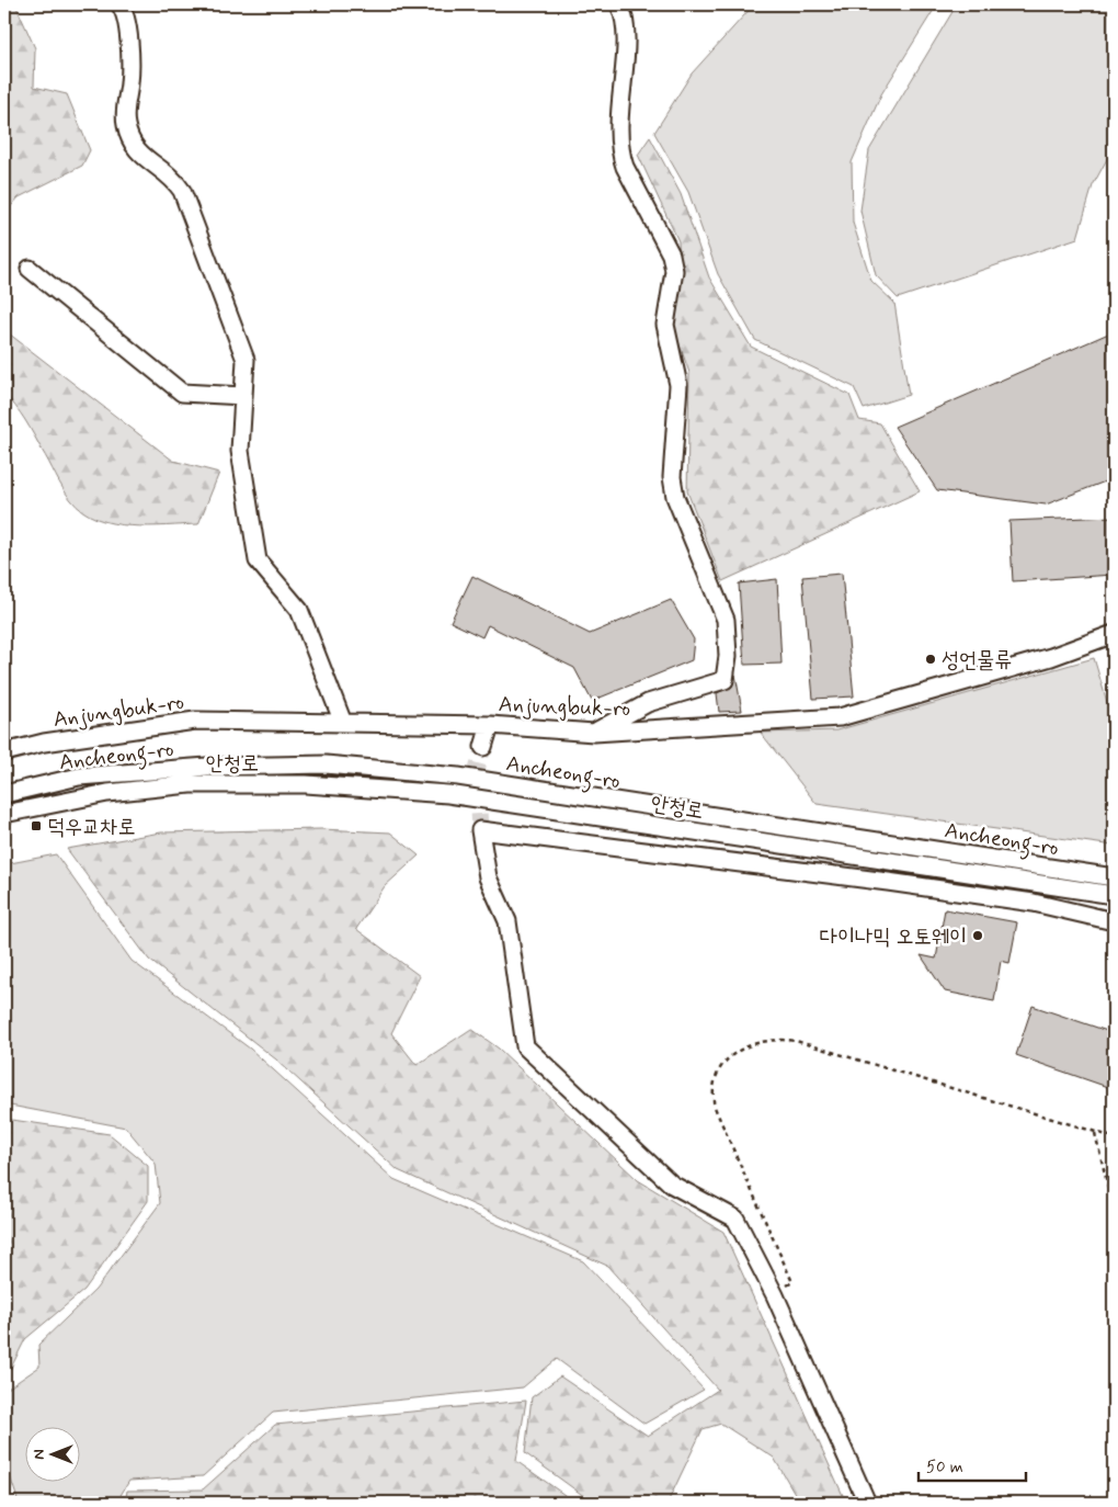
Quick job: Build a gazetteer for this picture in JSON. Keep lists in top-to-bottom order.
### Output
{
  "streets": {
    "street": ["Anjungbuk-ro", "Ancheong-ro", "안청로"]
  },
  "places": {
    "other": ["성언물류", "다이나믹 오토웨이"],
    "transit": ["덕우교차로"]
  },
  "scale_bar": "50 m",
  "north": "left"
}
